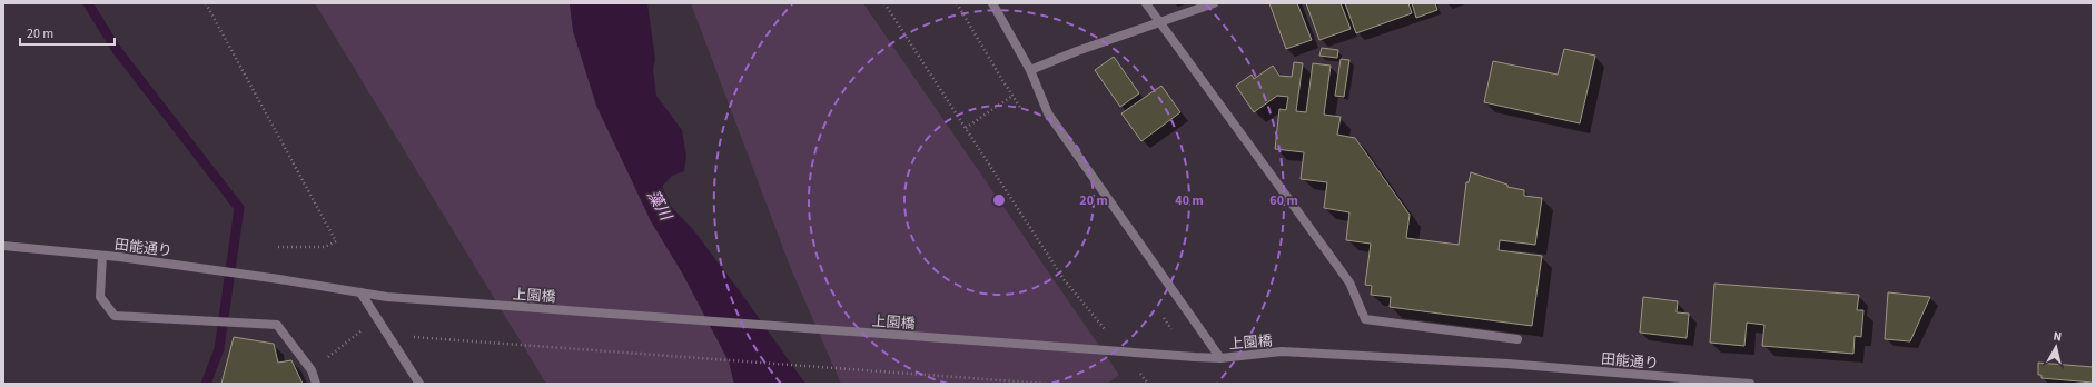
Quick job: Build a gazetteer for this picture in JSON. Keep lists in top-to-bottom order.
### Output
{
  "streets": {
    "street": ["田能通り", "上園橋"]
  },
  "crossings": [
    ["田能通り", "上園橋"]
  ],
  "water": ["藻川"],
  "scale_bar": "20 m",
  "north": "top",
  "rings": ["20 m", "40 m", "60 m"]
}
